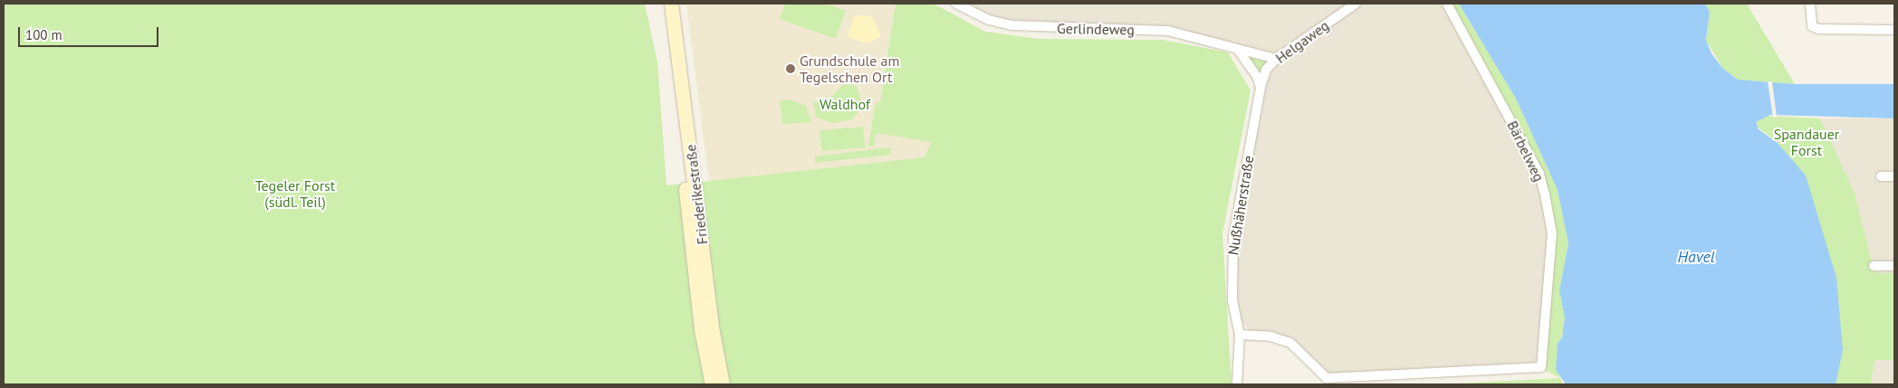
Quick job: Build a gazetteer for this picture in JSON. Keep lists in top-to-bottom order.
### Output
{
  "streets": {
    "street": [
      "Gerlindeweg",
      "Helgaweg",
      "Bärbelweg",
      "Friederikestraße",
      "Nußhäherstraße"
    ]
  },
  "crossings": [
    ["Gerlindeweg", "Helgaweg"],
    ["Helgaweg", "Nußhäherstraße"],
    ["Bärbelweg", "Nußhäherstraße"]
  ],
  "water": ["Havel"],
  "parks": ["Waldhof", "Spandauer Forst", "Tegeler Forst (südl. Teil)"],
  "places": ["Grundschule am Tegelschen Ort"],
  "scale_bar": "100 m"
}
